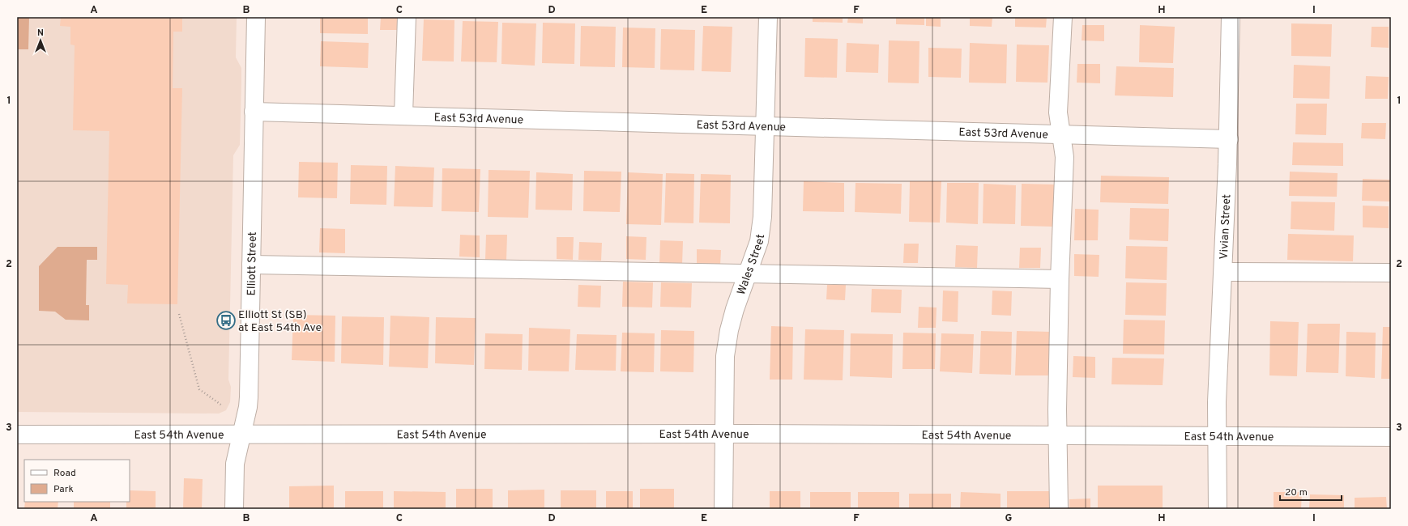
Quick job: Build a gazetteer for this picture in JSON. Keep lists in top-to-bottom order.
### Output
{
  "streets": {
    "street": [
      "East 53rd Avenue",
      "Vivian Street",
      "Elliott Street",
      "Wales Street",
      "East 54th Avenue"
    ]
  },
  "crossings": [
    ["East 53rd Avenue", "Vivian Street"],
    ["East 53rd Avenue", "Elliott Street"],
    ["East 53rd Avenue", "Wales Street"],
    ["Vivian Street", "East 54th Avenue"],
    ["Elliott Street", "East 54th Avenue"],
    ["Wales Street", "East 54th Avenue"]
  ],
  "places": {
    "bus stop": ["Elliott St (SB) at East 54th Ave"]
  },
  "legend": ["Road", "Park"],
  "scale_bar": "20 m",
  "north": "top",
  "grid": {
    "columns": [
      "A",
      "B",
      "C",
      "D",
      "E",
      "F",
      "G",
      "H",
      "I"
    ],
    "rows": ["1", "2", "3"]
  }
}
